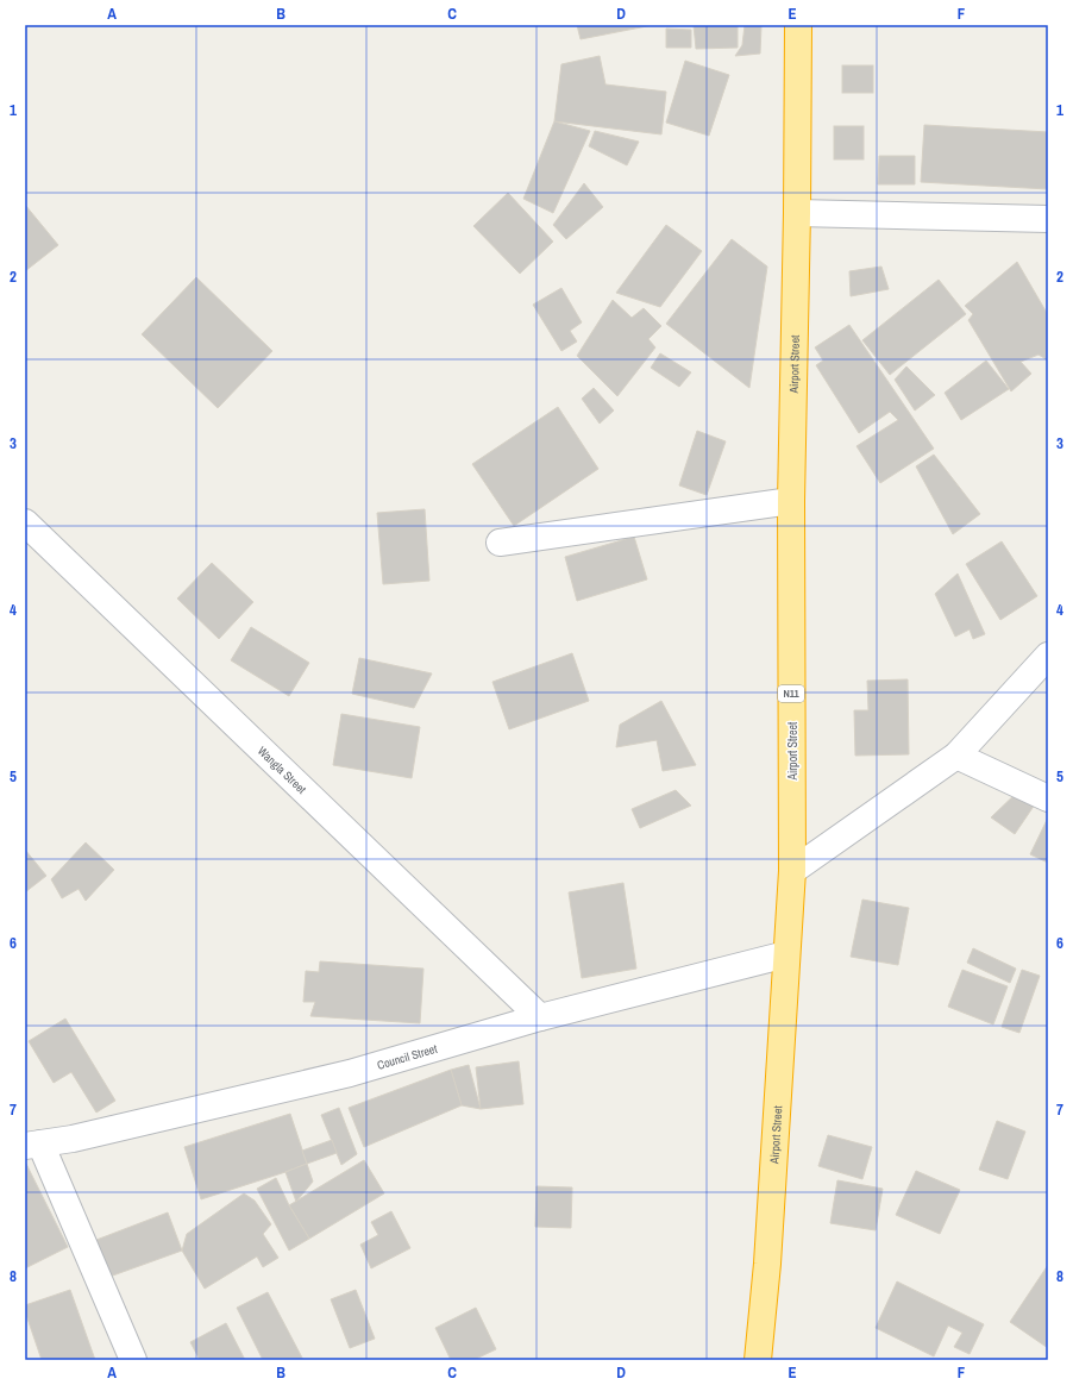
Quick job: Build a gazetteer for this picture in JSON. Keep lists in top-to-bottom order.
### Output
{
  "streets": {
    "highway": ["Airport Street", "N11"],
    "street": ["Wangla Street", "Council Street"]
  },
  "crossings": [
    ["Airport Street", "Council Street"],
    ["Wangla Street", "Council Street"]
  ],
  "grid": {
    "columns": [
      "A",
      "B",
      "C",
      "D",
      "E",
      "F"
    ],
    "rows": [
      "1",
      "2",
      "3",
      "4",
      "5",
      "6",
      "7",
      "8"
    ]
  }
}
